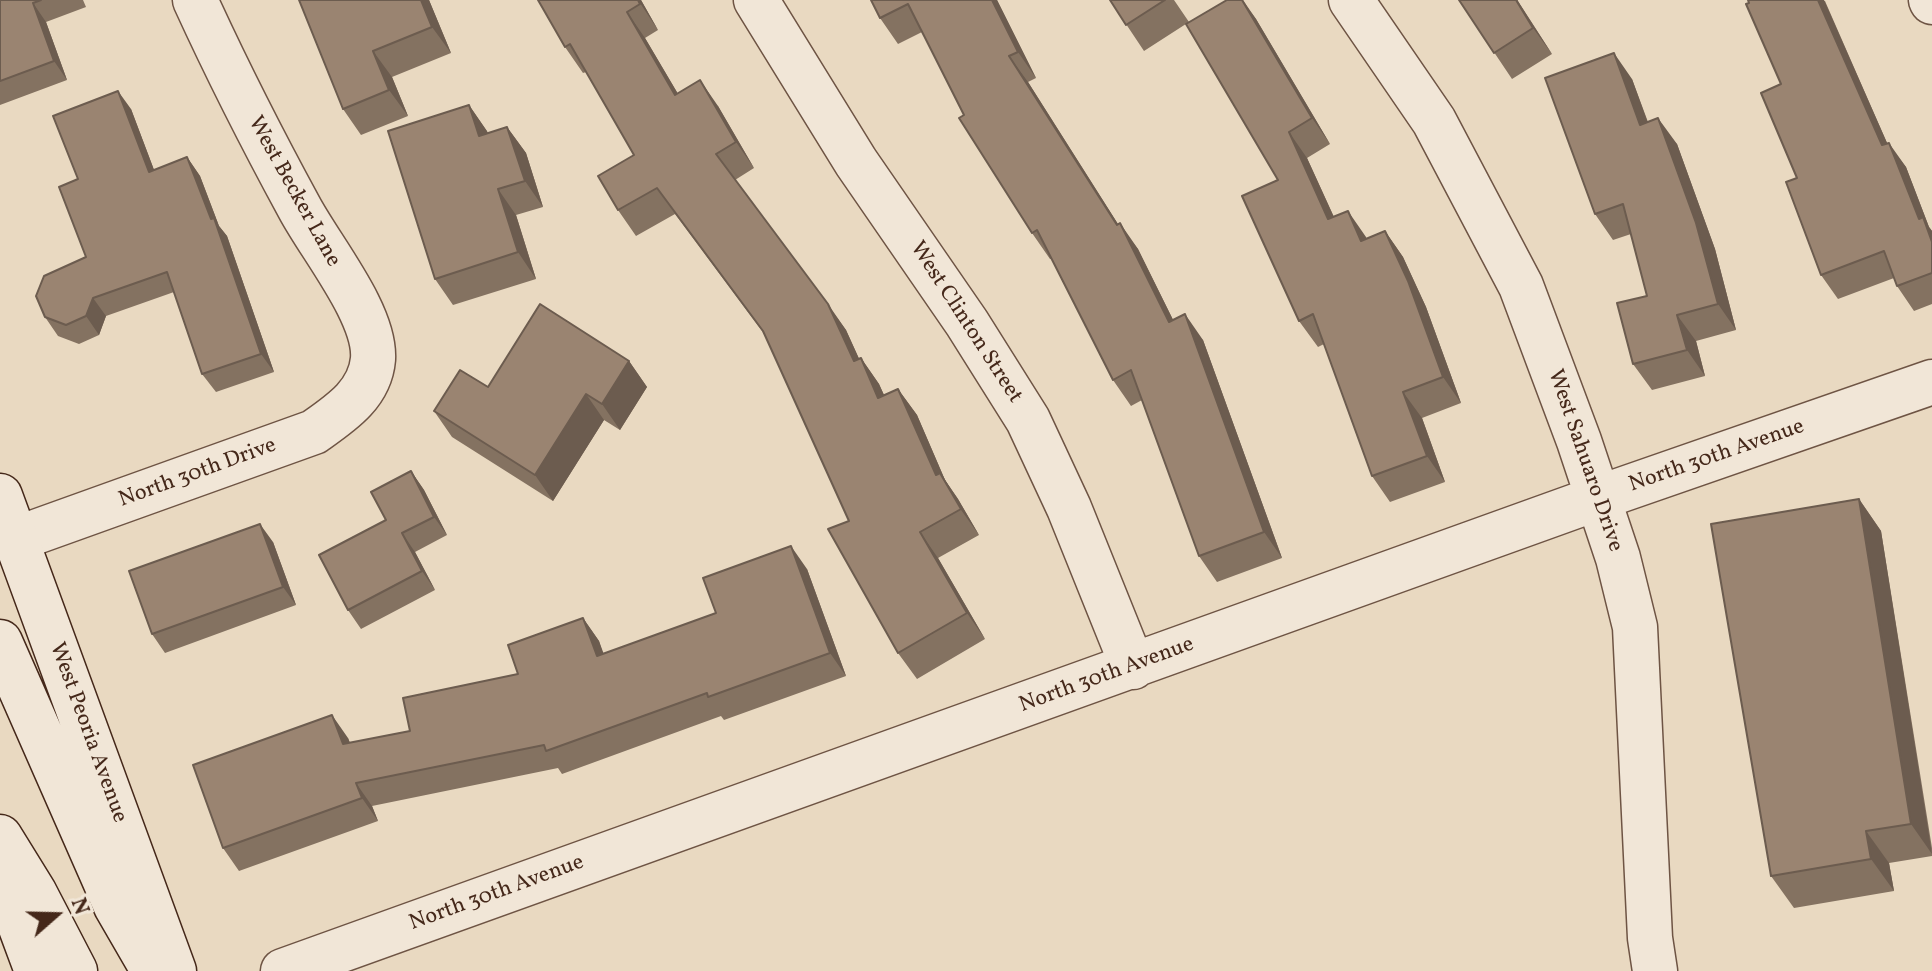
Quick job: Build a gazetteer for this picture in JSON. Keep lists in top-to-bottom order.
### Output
{
  "streets": {
    "street": [
      "West Becker Lane",
      "West Clinton Street",
      "North 30th Avenue",
      "West Sahuaro Drive",
      "North 30th Drive",
      "West Peoria Avenue"
    ]
  },
  "crossings": [
    ["West Becker Lane", "North 30th Drive"],
    ["West Clinton Street", "North 30th Avenue"],
    ["North 30th Avenue", "West Sahuaro Drive"],
    ["North 30th Drive", "West Peoria Avenue"]
  ],
  "north": "right"
}
